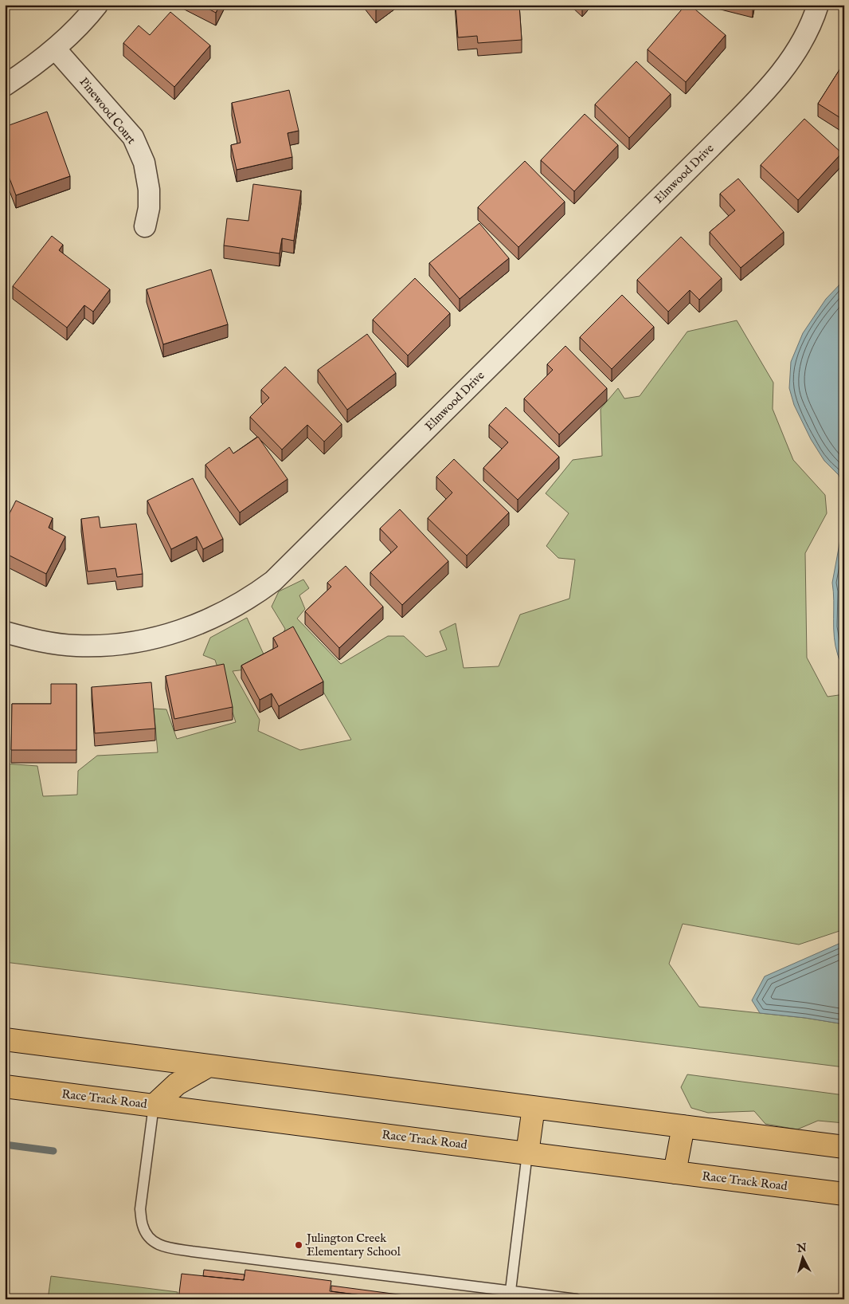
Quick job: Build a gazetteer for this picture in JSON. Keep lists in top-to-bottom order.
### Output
{
  "streets": {
    "main road": ["Race Track Road"],
    "street": ["Pinewood Court", "Elmwood Drive"]
  },
  "places": ["Julington Creek Elementary School"],
  "north": "top"
}
